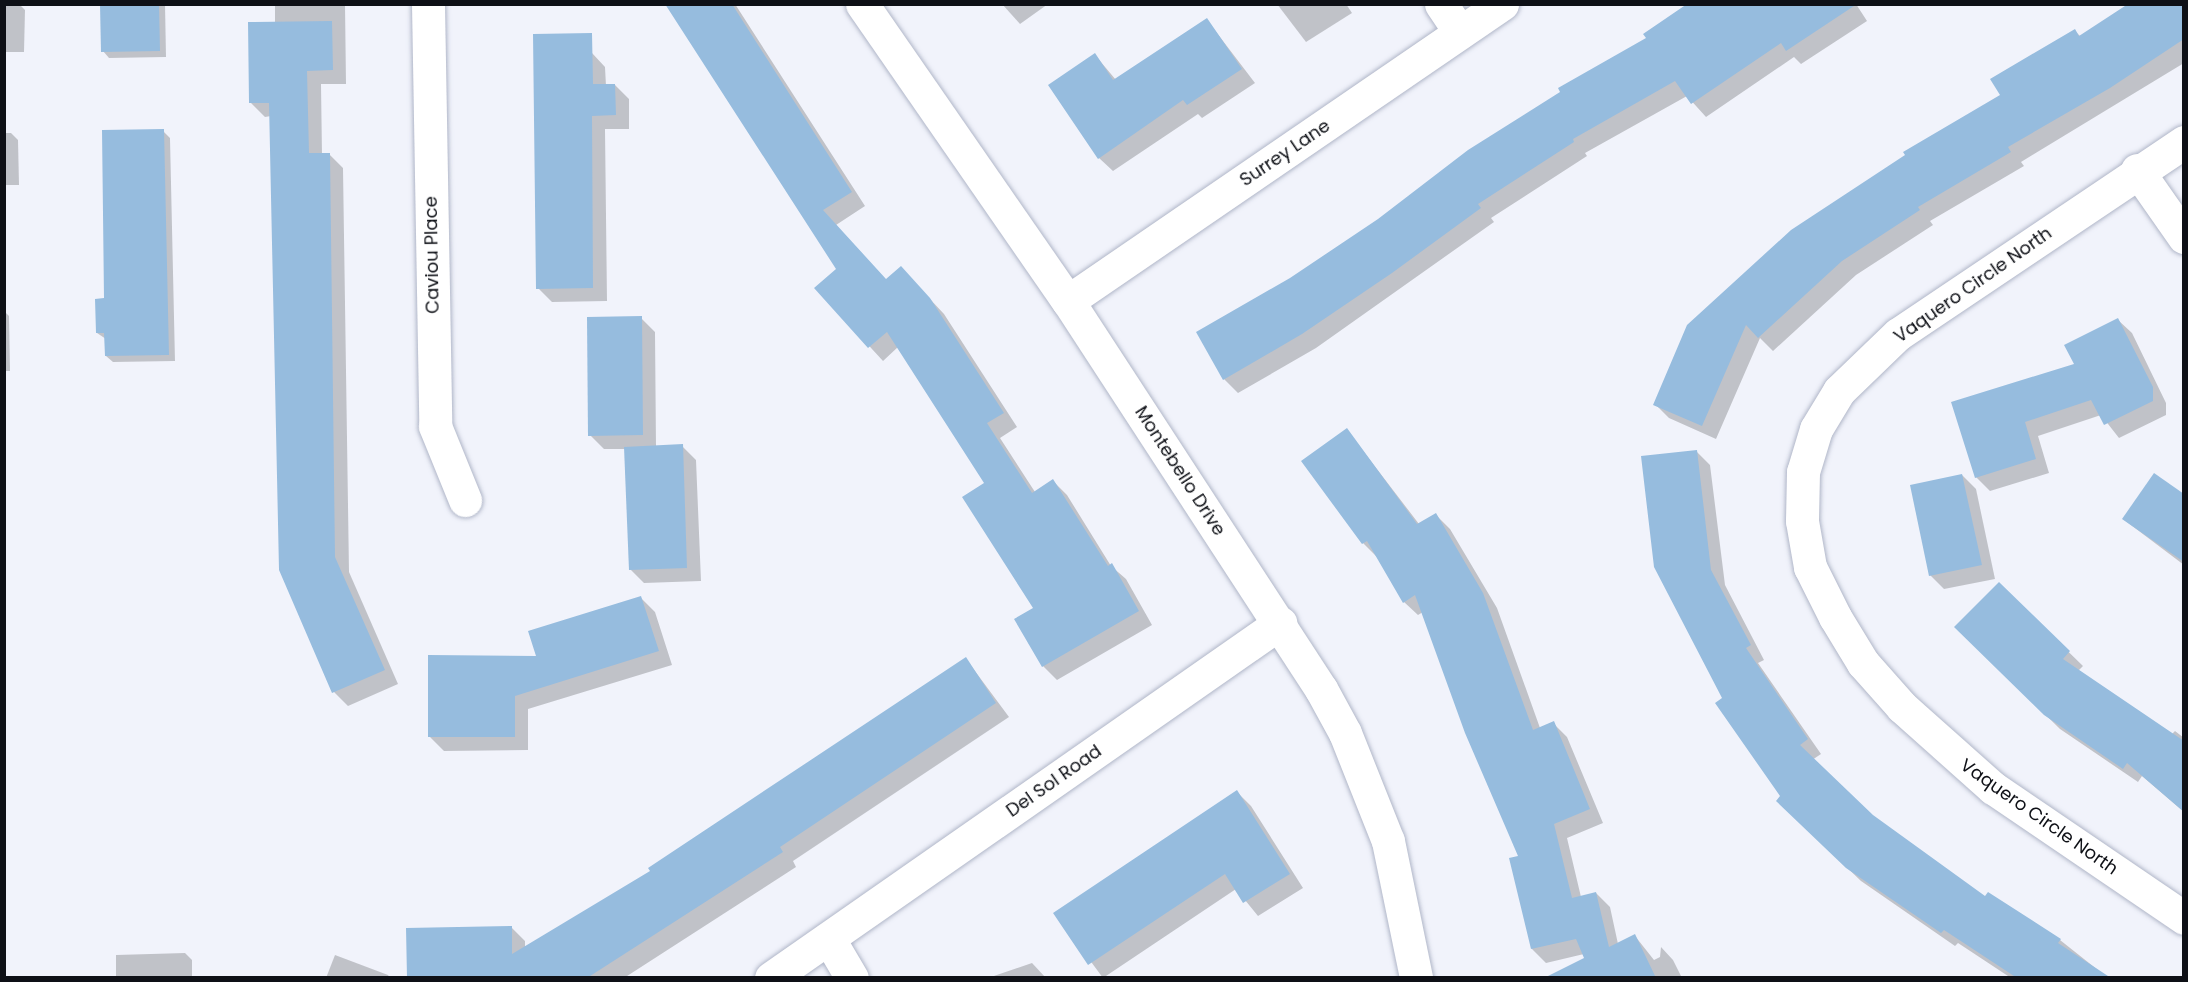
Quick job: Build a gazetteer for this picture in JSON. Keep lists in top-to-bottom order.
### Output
{
  "streets": {
    "street": [
      "Surrey Lane",
      "Caviou Place",
      "Vaquero Circle North",
      "Montebello Drive",
      "Del Sol Road"
    ]
  },
  "crossings": [
    ["Surrey Lane", "Montebello Drive"],
    ["Montebello Drive", "Del Sol Road"]
  ]
}
